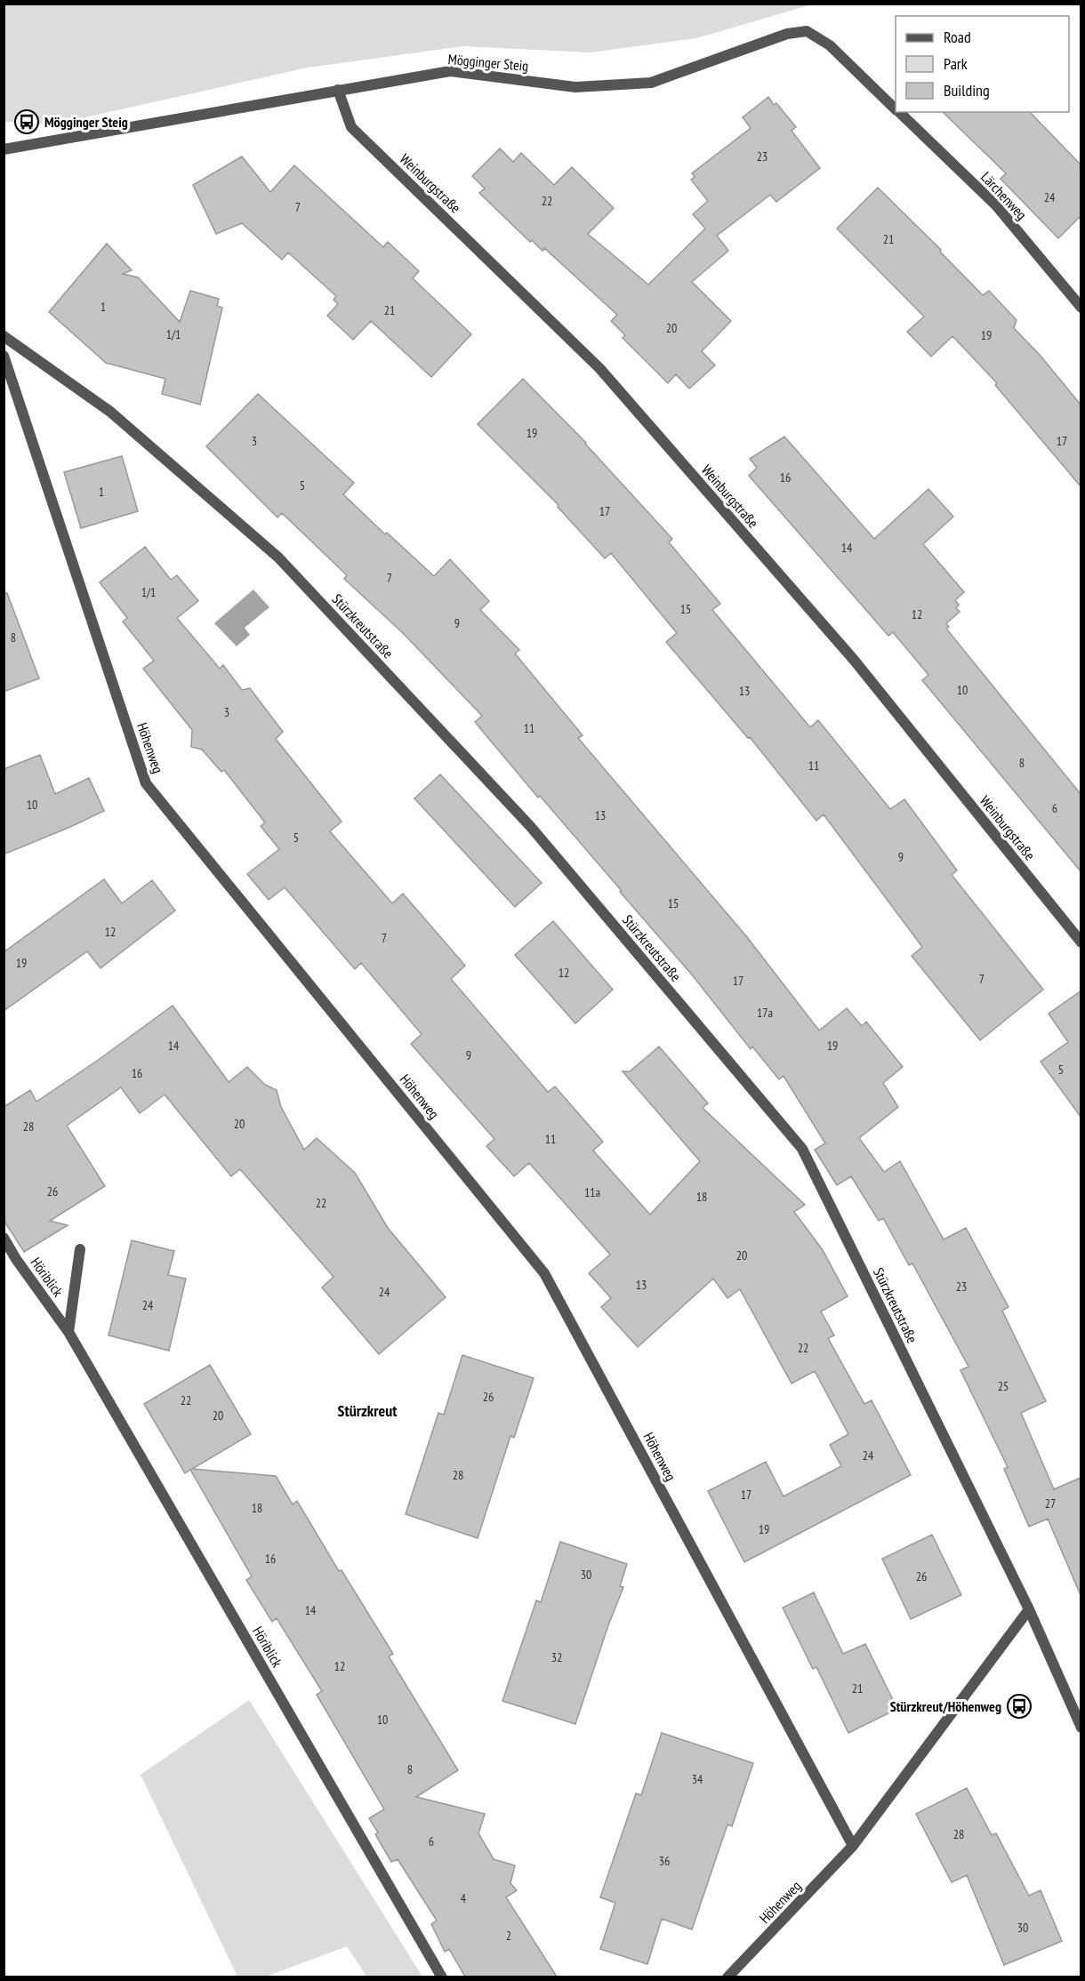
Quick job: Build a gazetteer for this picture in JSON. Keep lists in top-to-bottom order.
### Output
{
  "streets": {
    "street": [
      "Mögginger Steig",
      "Weinburgstraße",
      "Lärchenweg",
      "Stürzkreutstraße",
      "Höhenweg",
      "Höriblick"
    ]
  },
  "crossings": [
    ["Mögginger Steig", "Weinburgstraße"],
    ["Mögginger Steig", "Lärchenweg"],
    ["Stürzkreutstraße", "Höhenweg"]
  ],
  "districts": ["Stürzkreut"],
  "places": {
    "bus stop": ["Mögginger Steig", "Stürzkreut/Höhenweg"]
  },
  "house_numbers": [
    "23",
    "24",
    "22",
    "7",
    "21",
    "1",
    "21",
    "20",
    "1/1",
    "19",
    "19",
    "3",
    "17",
    "16",
    "5",
    "1",
    "17",
    "14",
    "7",
    "1/1",
    "15",
    "12",
    "9",
    "8",
    "10",
    "13",
    "3",
    "11",
    "8",
    "11",
    "10",
    "6",
    "13",
    "5",
    "9",
    "15",
    "12",
    "7",
    "19",
    "12",
    "7",
    "17",
    "17a",
    "14",
    "19",
    "9",
    "5",
    "16",
    "20",
    "28",
    "11",
    "26",
    "11a",
    "18",
    "22",
    "20",
    "13",
    "23",
    "24",
    "24",
    "22",
    "25",
    "26",
    "22",
    "20",
    "24",
    "28",
    "17",
    "27",
    "18",
    "19",
    "16",
    "30",
    "26",
    "14",
    "32",
    "12",
    "21",
    "10",
    "8",
    "34",
    "28",
    "6",
    "36",
    "4",
    "30",
    "2"
  ],
  "legend": ["Road", "Park", "Building"]
}
